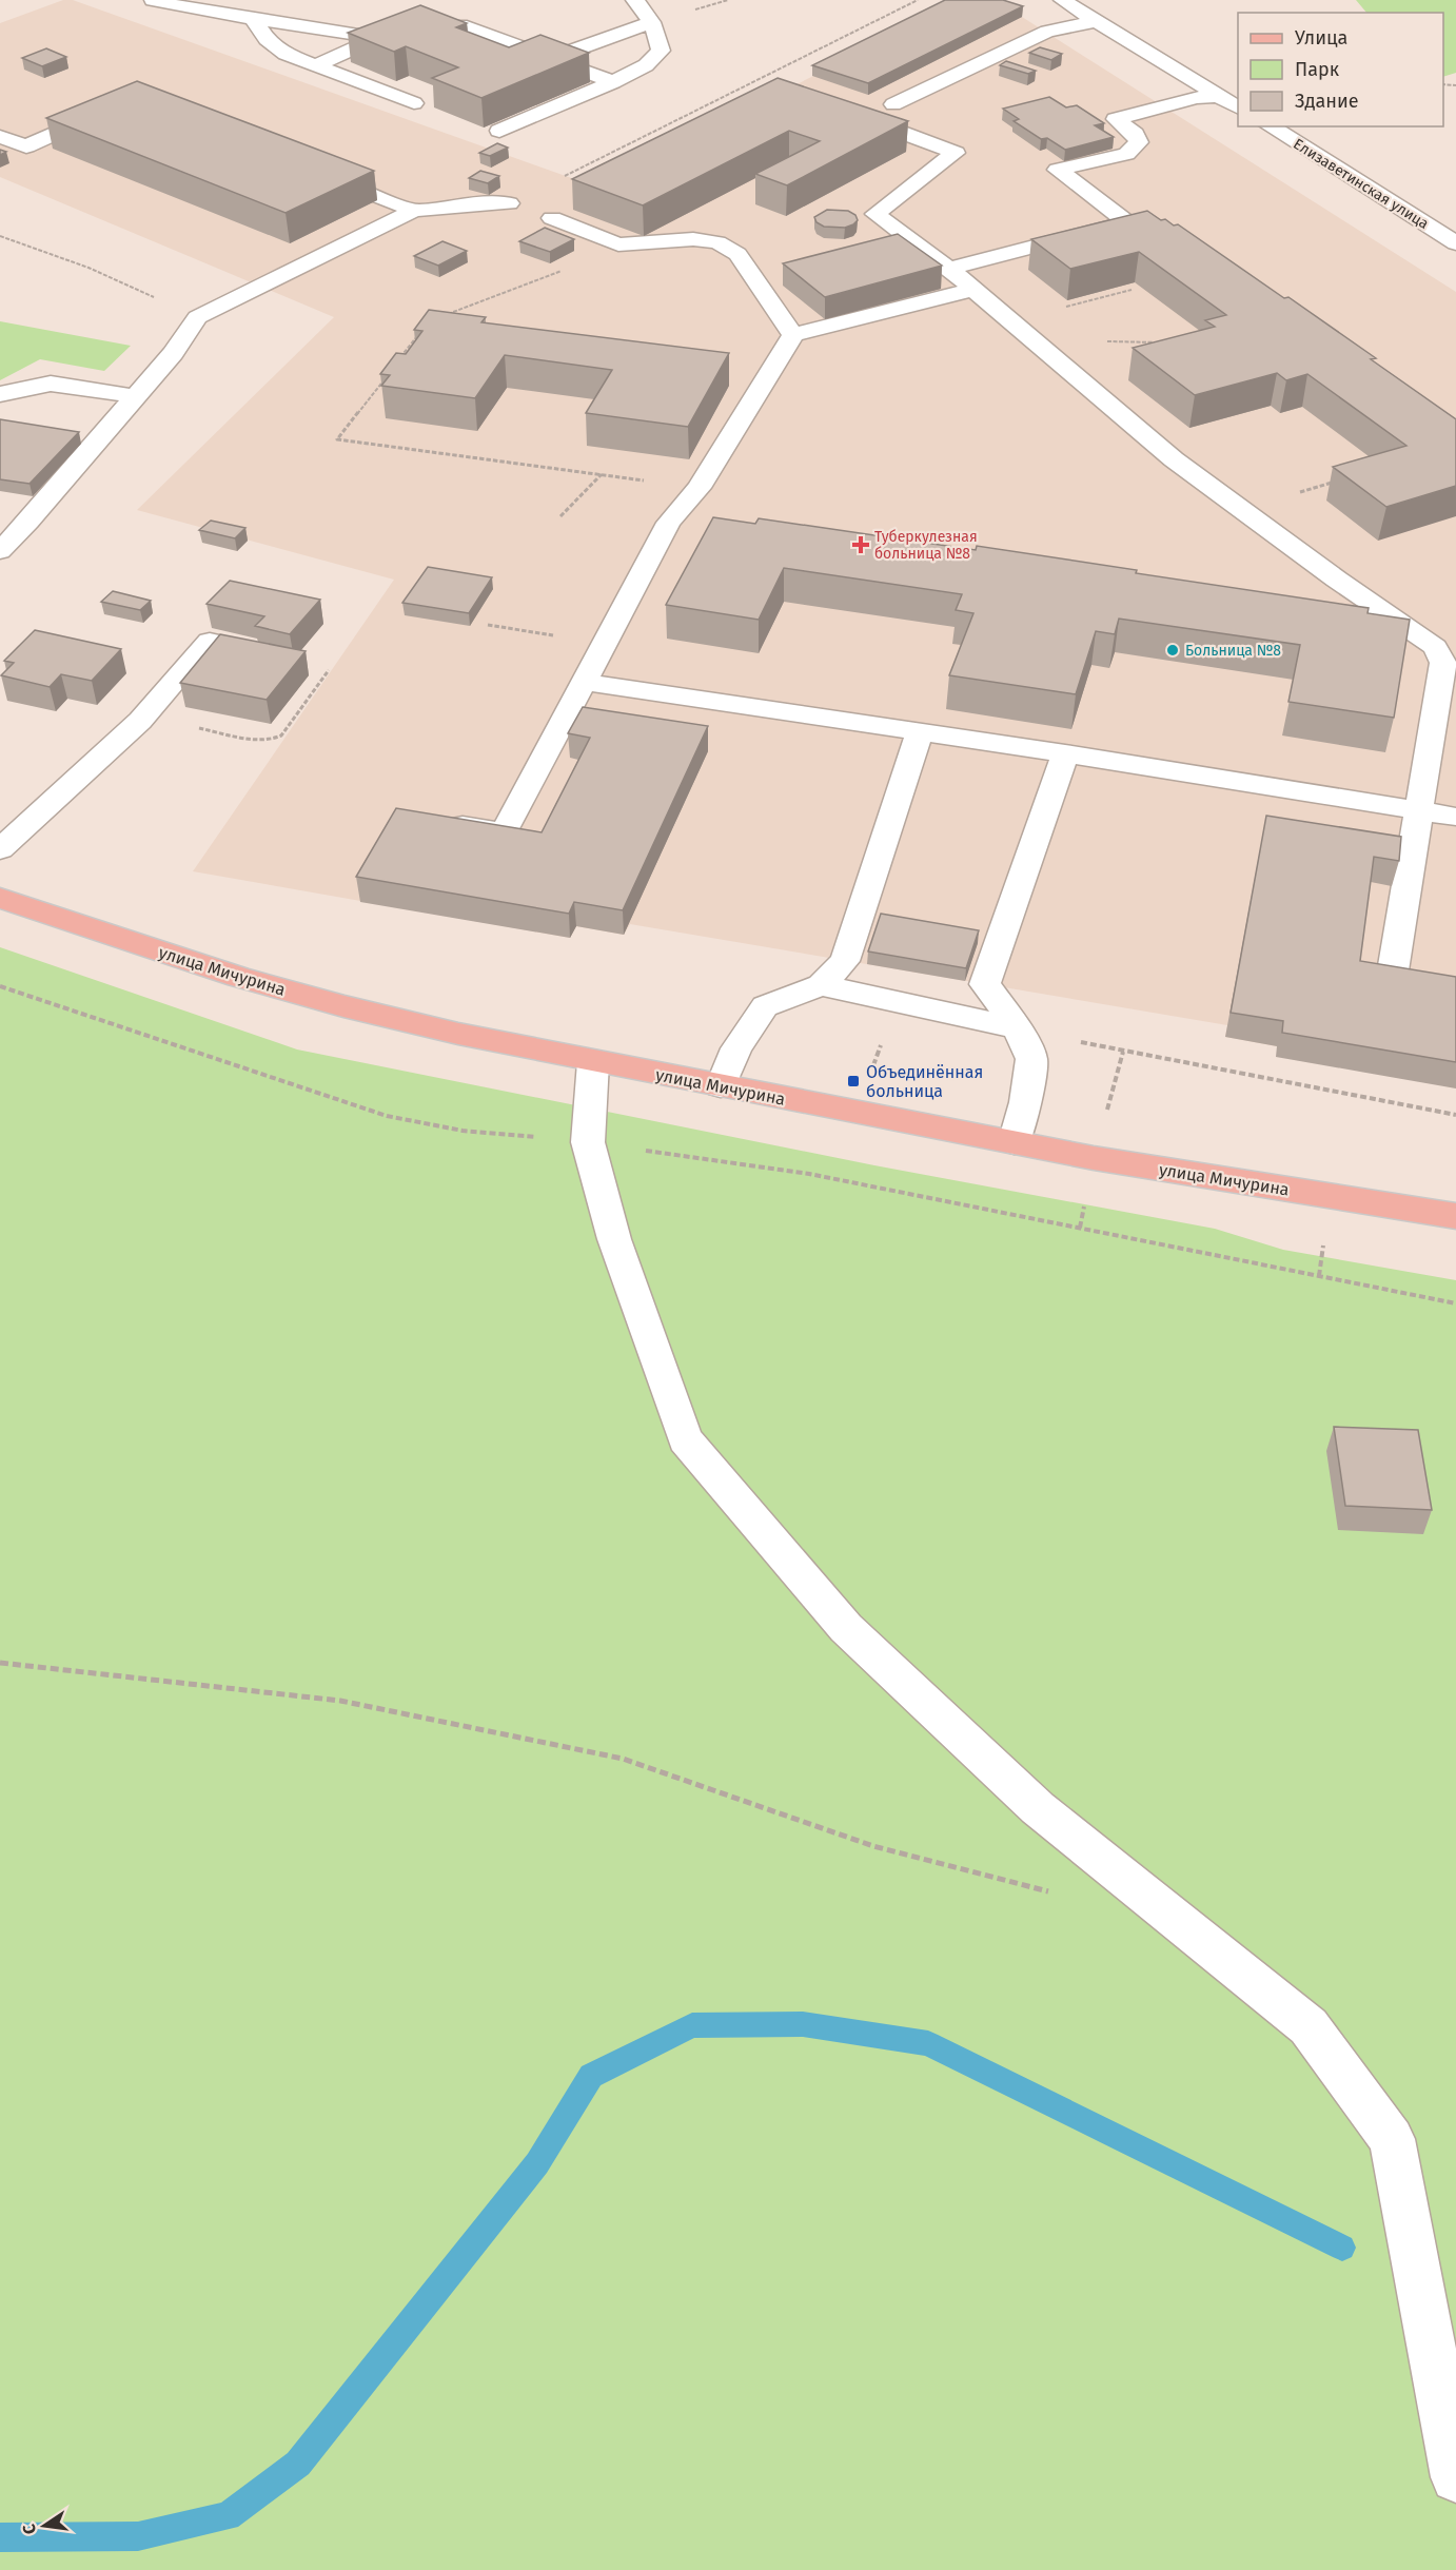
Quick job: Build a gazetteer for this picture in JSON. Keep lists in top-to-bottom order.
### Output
{
  "streets": {
    "main road": ["улица Мичурина"],
    "street": ["Елизаветинская улица"]
  },
  "places": {
    "health": ["Туберкулезная больница №8"],
    "other": ["Больница №8"],
    "transit": ["Объединённая больница"]
  },
  "legend": ["Улица", "Парк", "Здание"],
  "north": "left"
}
